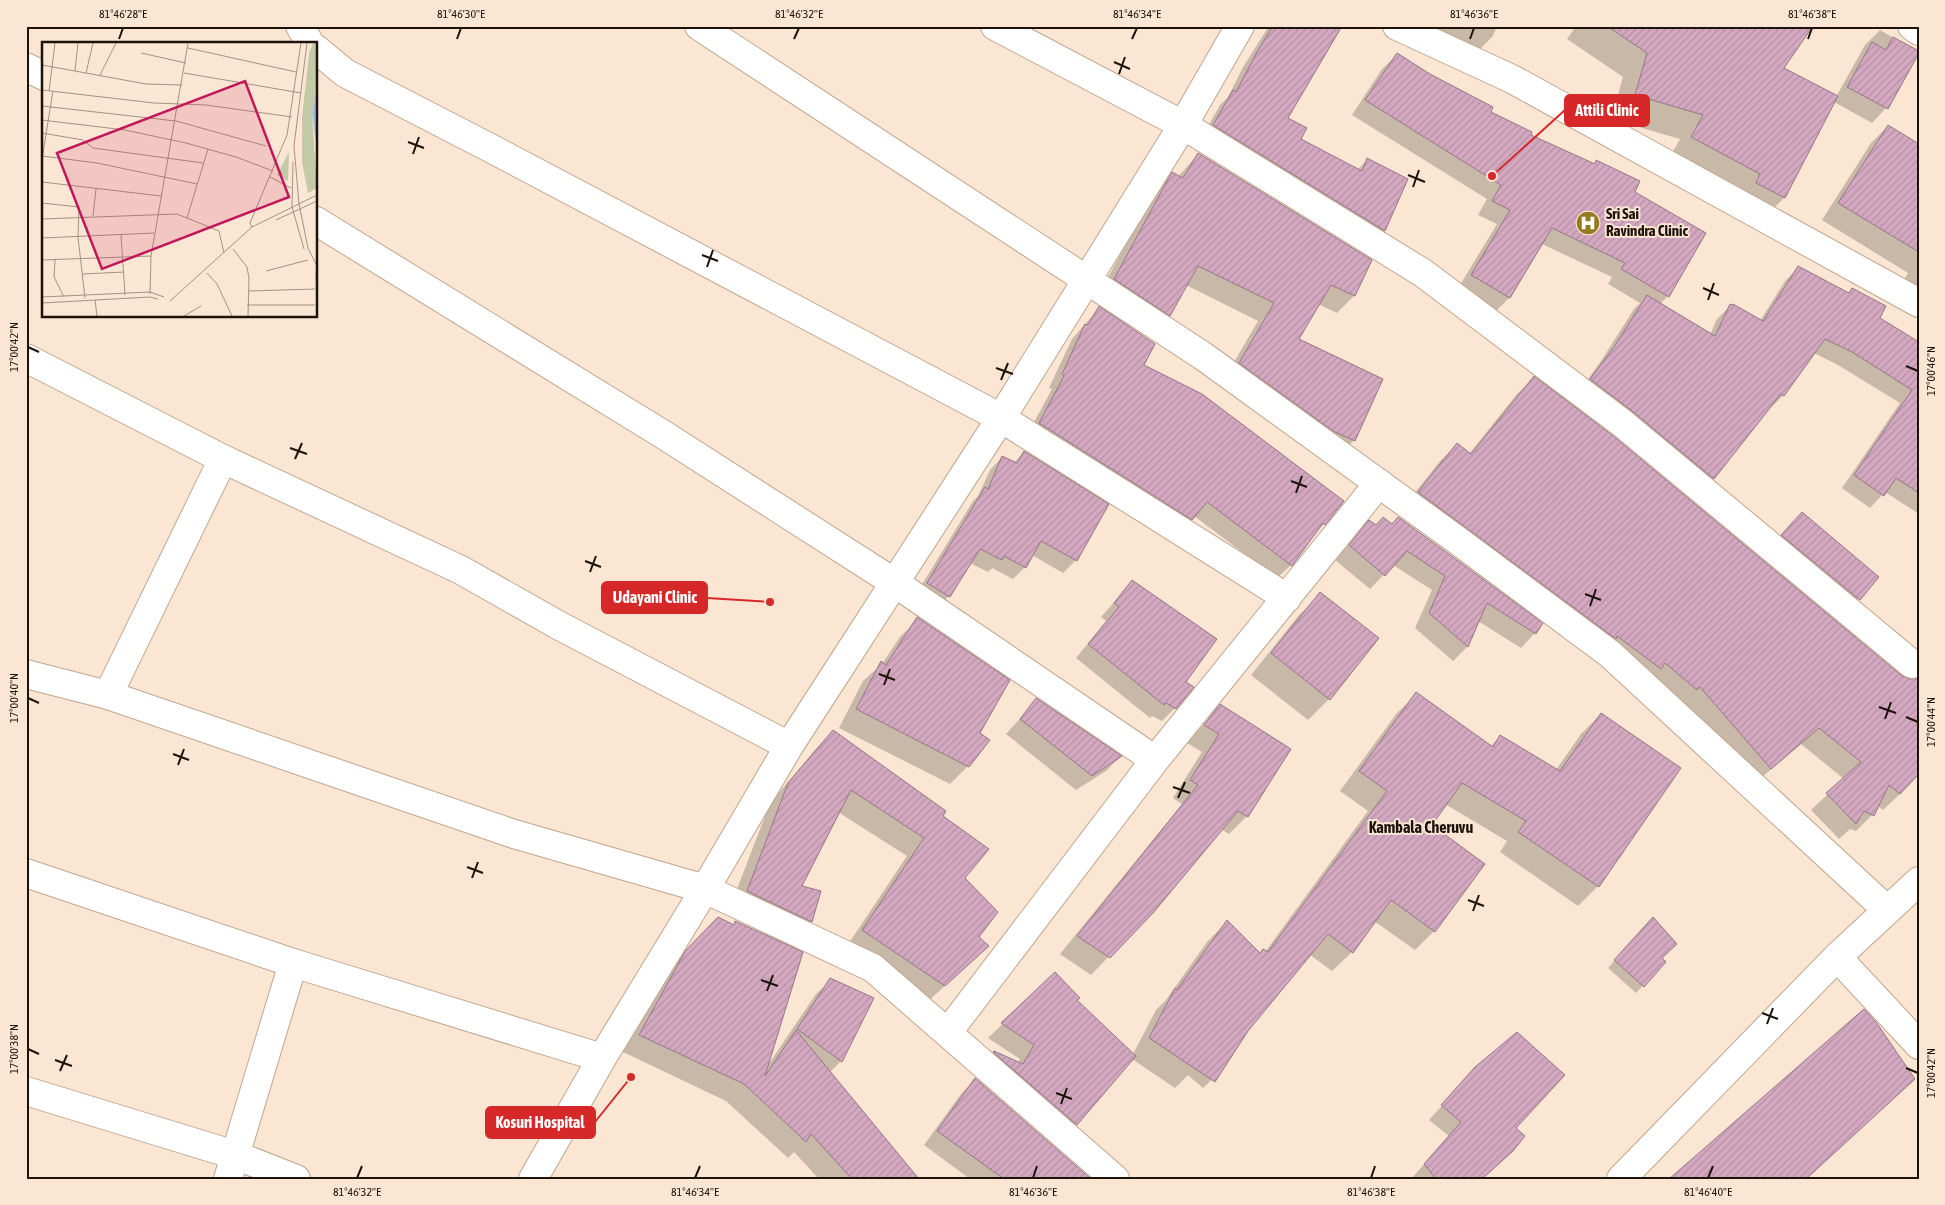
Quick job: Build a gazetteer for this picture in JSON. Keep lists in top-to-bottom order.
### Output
{
  "districts": ["Kambala Cheruvu"],
  "places": {
    "other": ["Attili Clinic", "Udayani Clinic", "Kosuri Hospital"],
    "hospital": ["Sri Sai Ravindra Clinic"]
  },
  "coordinates": [
    "81°46'28\"E",
    "81°46'30\"E",
    "81°46'32\"E",
    "81°46'34\"E",
    "81°46'36\"E",
    "81°46'38\"E",
    "17°00'42\"N",
    "17°00'46\"N",
    "17°00'40\"N",
    "17°00'44\"N",
    "17°00'38\"N",
    "81°46'40\"E"
  ]
}
